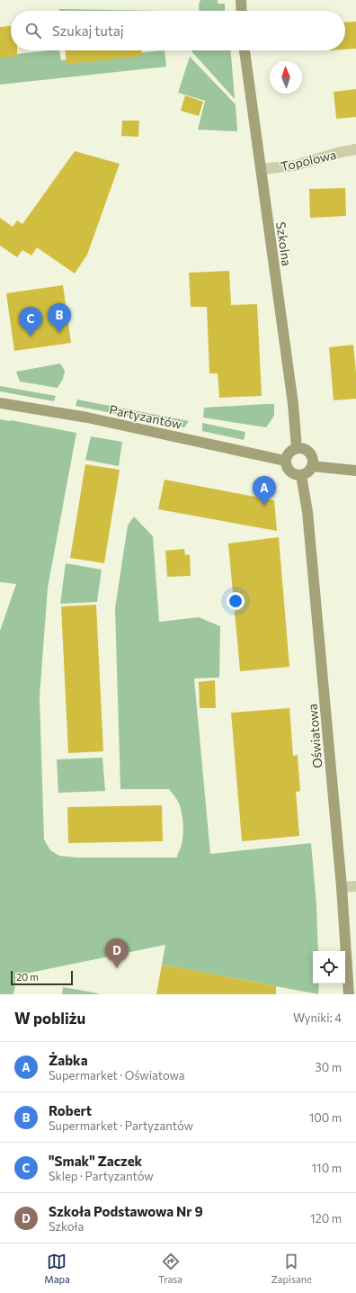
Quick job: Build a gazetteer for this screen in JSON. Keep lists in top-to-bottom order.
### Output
{
  "streets": {
    "street": [
      "Topolowa",
      "Szkolna",
      "Partyzantów",
      "Oświatowa"
    ]
  },
  "crossings": [
    ["Topolowa", "Szkolna"],
    ["Szkolna", "Partyzantów"],
    ["Szkolna", "Oświatowa"],
    ["Partyzantów", "Oświatowa"]
  ],
  "scale_bar": "20 m",
  "north": "top",
  "page": {
    "search": "Szukaj tutaj",
    "pins": [
      "B",
      "C",
      "A",
      "D"
    ],
    "scale": "20 m",
    "heading": ["W pobliżu", "Wyniki: 4"],
    "list": [
      {
        "mark": "A",
        "name": "Żabka",
        "note": "Supermarket · Oświatowa",
        "value": "30 m"
      },
      {
        "mark": "B",
        "name": "Robert",
        "note": "Supermarket · Partyzantów",
        "value": "100 m"
      },
      {
        "mark": "C",
        "name": "\"Smak\" Zaczek",
        "note": "Sklep · Partyzantów",
        "value": "110 m"
      },
      {
        "mark": "D",
        "name": "Szkoła Podstawowa Nr 9",
        "note": "Szkoła",
        "value": "120 m"
      }
    ],
    "nav": ["Mapa", "Trasa", "Zapisane"]
  }
}
